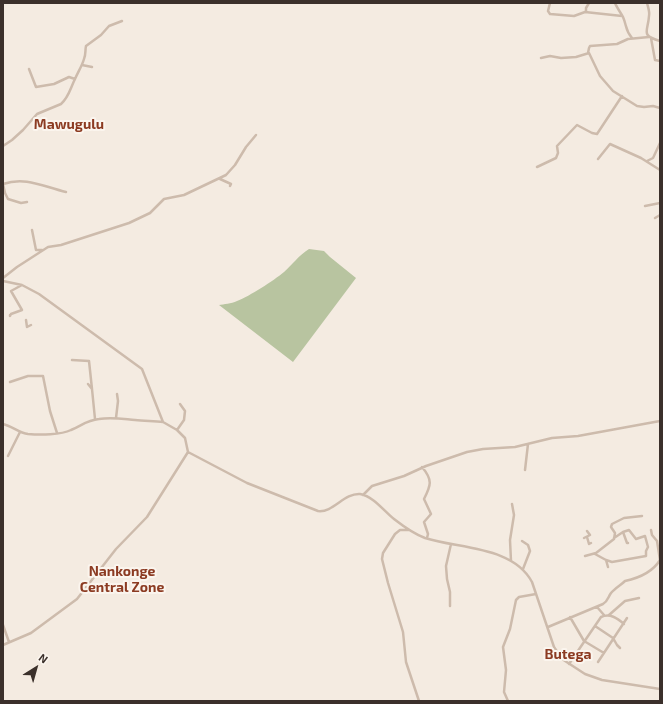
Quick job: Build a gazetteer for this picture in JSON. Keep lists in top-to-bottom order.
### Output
{
  "districts": ["Mawugulu", "Nankonge Central Zone", "Butega"],
  "north": "top right"
}
